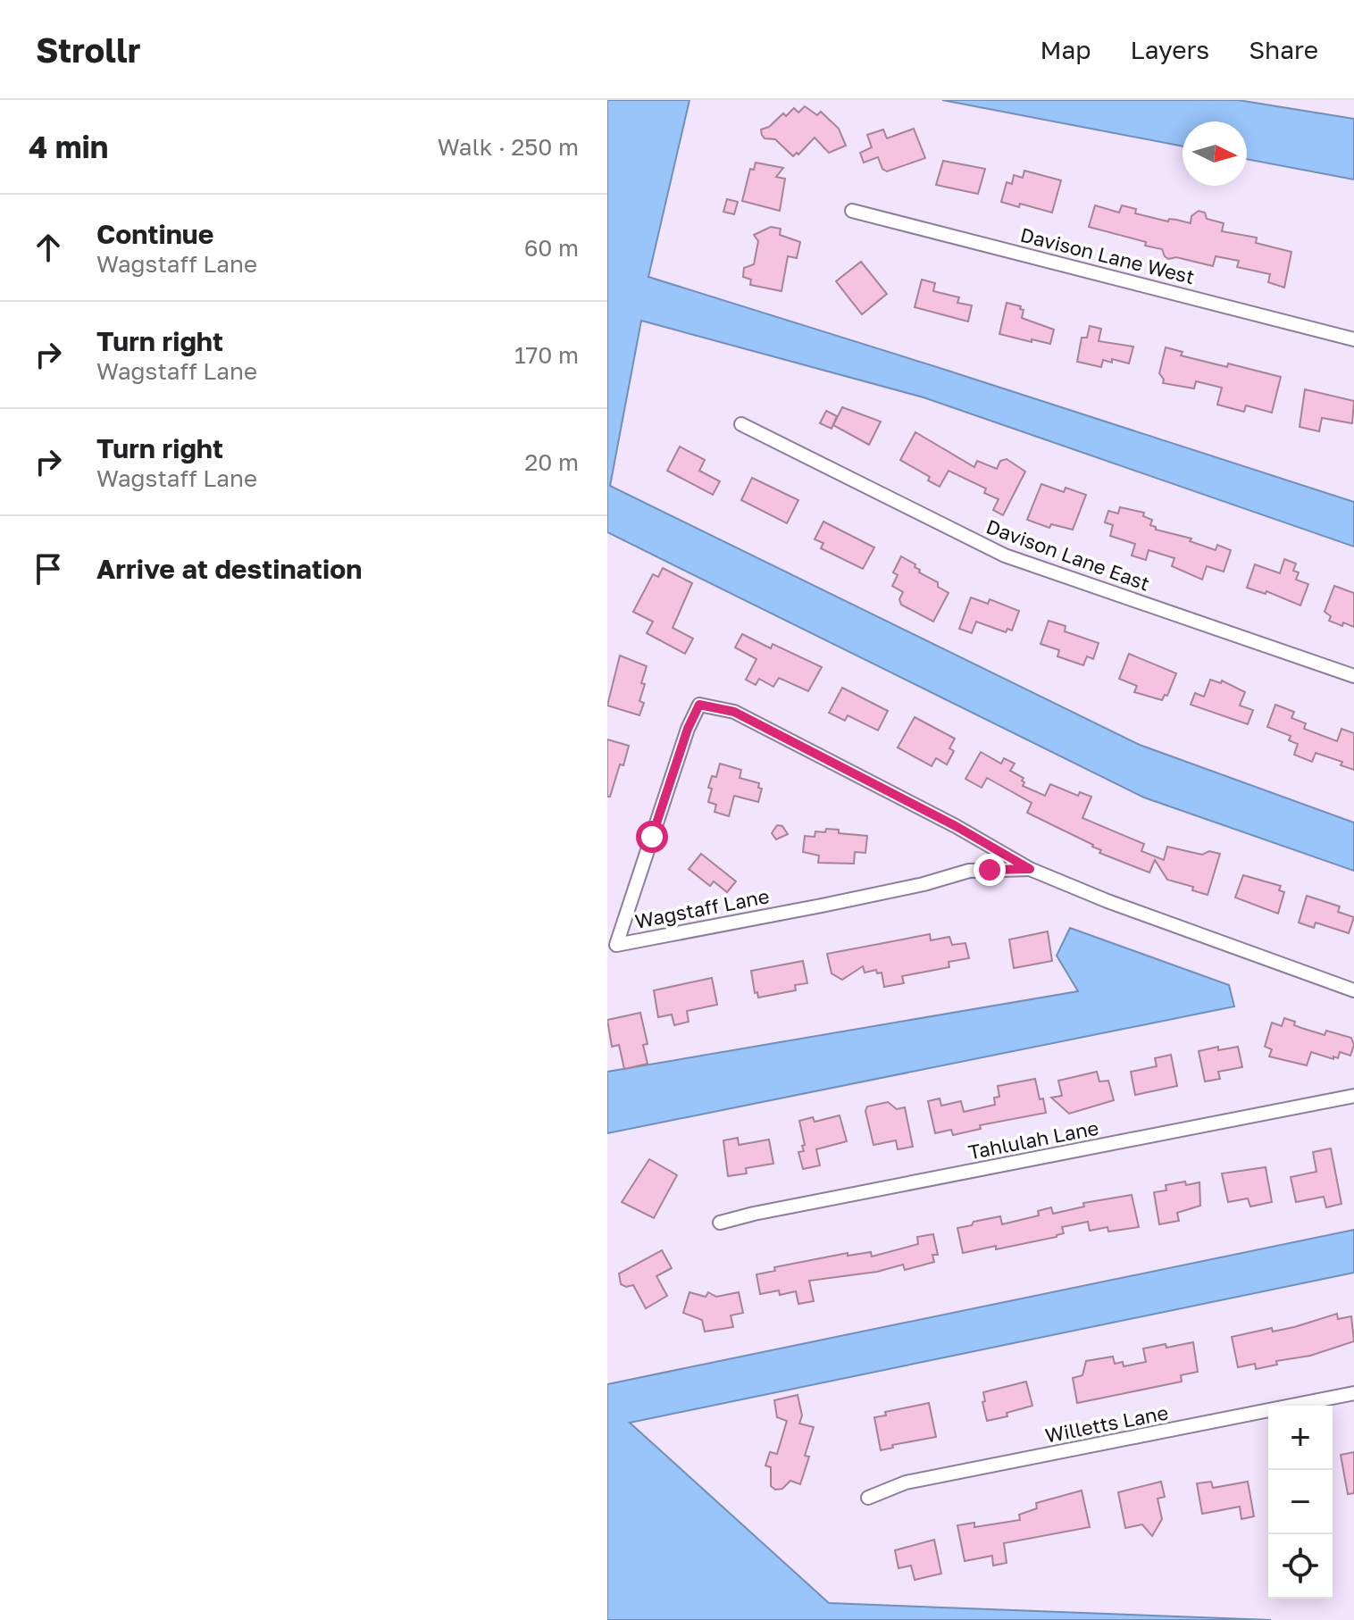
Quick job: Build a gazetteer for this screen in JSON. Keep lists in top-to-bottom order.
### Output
{
  "streets": {
    "street": [
      "Davison Lane West",
      "Davison Lane East",
      "Wagstaff Lane",
      "Tahlulah Lane",
      "Willetts Lane"
    ]
  },
  "north": "right",
  "page": {
    "header": "Strollr",
    "nav": ["Map", "Layers", "Share"],
    "heading": ["4 min", "Walk · 250 m"],
    "list": [
      ["Continue", "Wagstaff Lane", "60 m"],
      ["Turn right", "Wagstaff Lane", "170 m"],
      ["Turn right", "Wagstaff Lane", "20 m"],
      "Arrive at destination"
    ],
    "map_buttons": ["+", "−"]
  }
}
